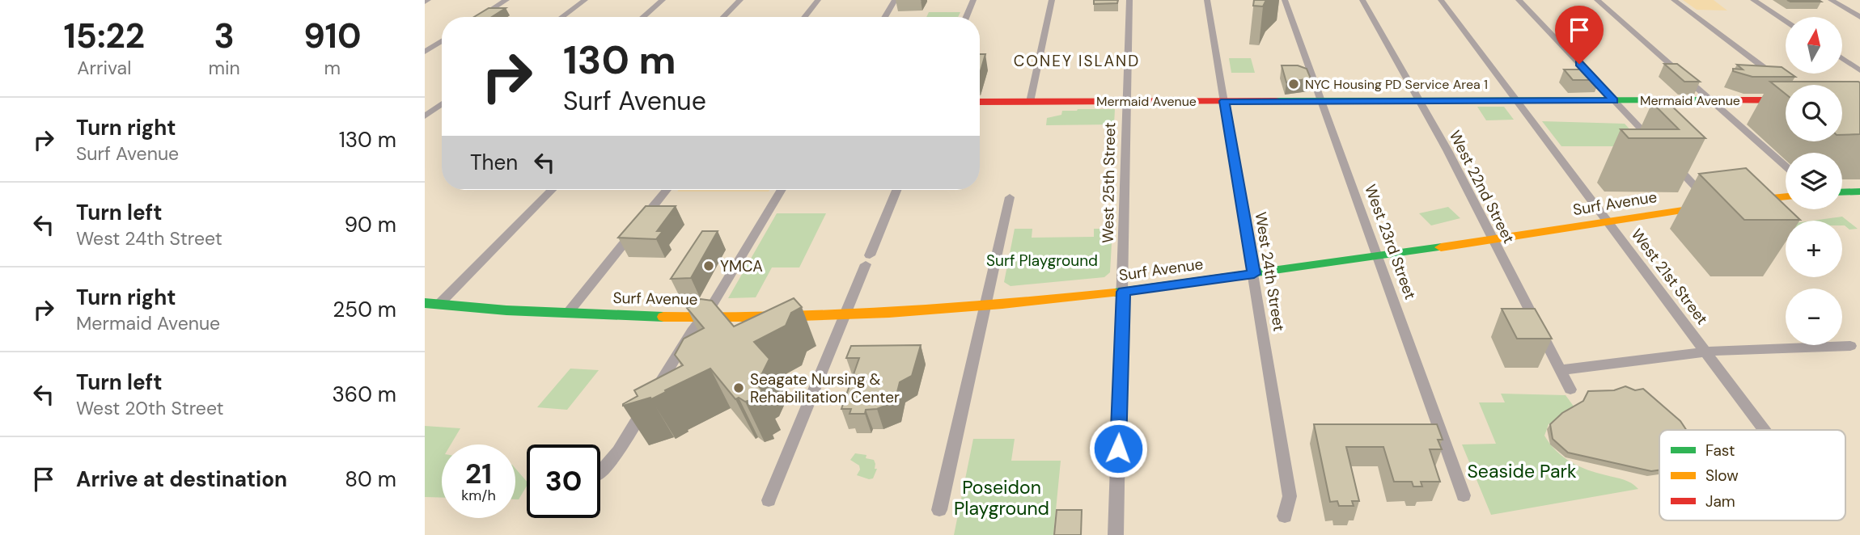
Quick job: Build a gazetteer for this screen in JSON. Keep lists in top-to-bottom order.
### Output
{
  "streets": {
    "main road": ["Mermaid Avenue", "Surf Avenue"],
    "street": [
      "West 25th Street",
      "West 22nd Street",
      "West 23rd Street",
      "West 24th Street",
      "West 21st Street"
    ]
  },
  "crossings": [
    ["Mermaid Avenue", "West 25th Street"],
    ["Mermaid Avenue", "West 22nd Street"],
    ["Mermaid Avenue", "West 23rd Street"],
    ["Mermaid Avenue", "West 24th Street"],
    ["Mermaid Avenue", "West 21st Street"],
    ["West 25th Street", "Surf Avenue"],
    ["West 22nd Street", "Surf Avenue"],
    ["Surf Avenue", "West 23rd Street"],
    ["Surf Avenue", "West 24th Street"],
    ["Surf Avenue", "West 21st Street"]
  ],
  "districts": ["CONEY ISLAND"],
  "parks": ["Surf Playground", "Seaside Park", "Poseidon Playground"],
  "places": ["NYC Housing PD Service Area 1", "YMCA", "Seagate Nursing & Rehabilitation Center"],
  "legend": ["Fast", "Slow", "Jam"],
  "north": "top",
  "page": {
    "eta": [
      "15:22",
      "Arrival",
      "3",
      "min",
      "910",
      "m"
    ],
    "map_buttons": ["+", "−"],
    "turn": ["130 m", "Surf Avenue"],
    "list": [
      {
        "name": "Turn right",
        "note": "Surf Avenue",
        "value": "130 m"
      },
      {
        "name": "Turn left",
        "note": "West 24th Street",
        "value": "90 m"
      },
      {
        "name": "Turn right",
        "note": "Mermaid Avenue",
        "value": "250 m"
      },
      {
        "name": "Turn left",
        "note": "West 20th Street",
        "value": "360 m"
      },
      {
        "name": "Arrive at destination",
        "value": "80 m"
      }
    ],
    "then": "Then",
    "speed": "21 km/h",
    "limit": "30"
  }
}
